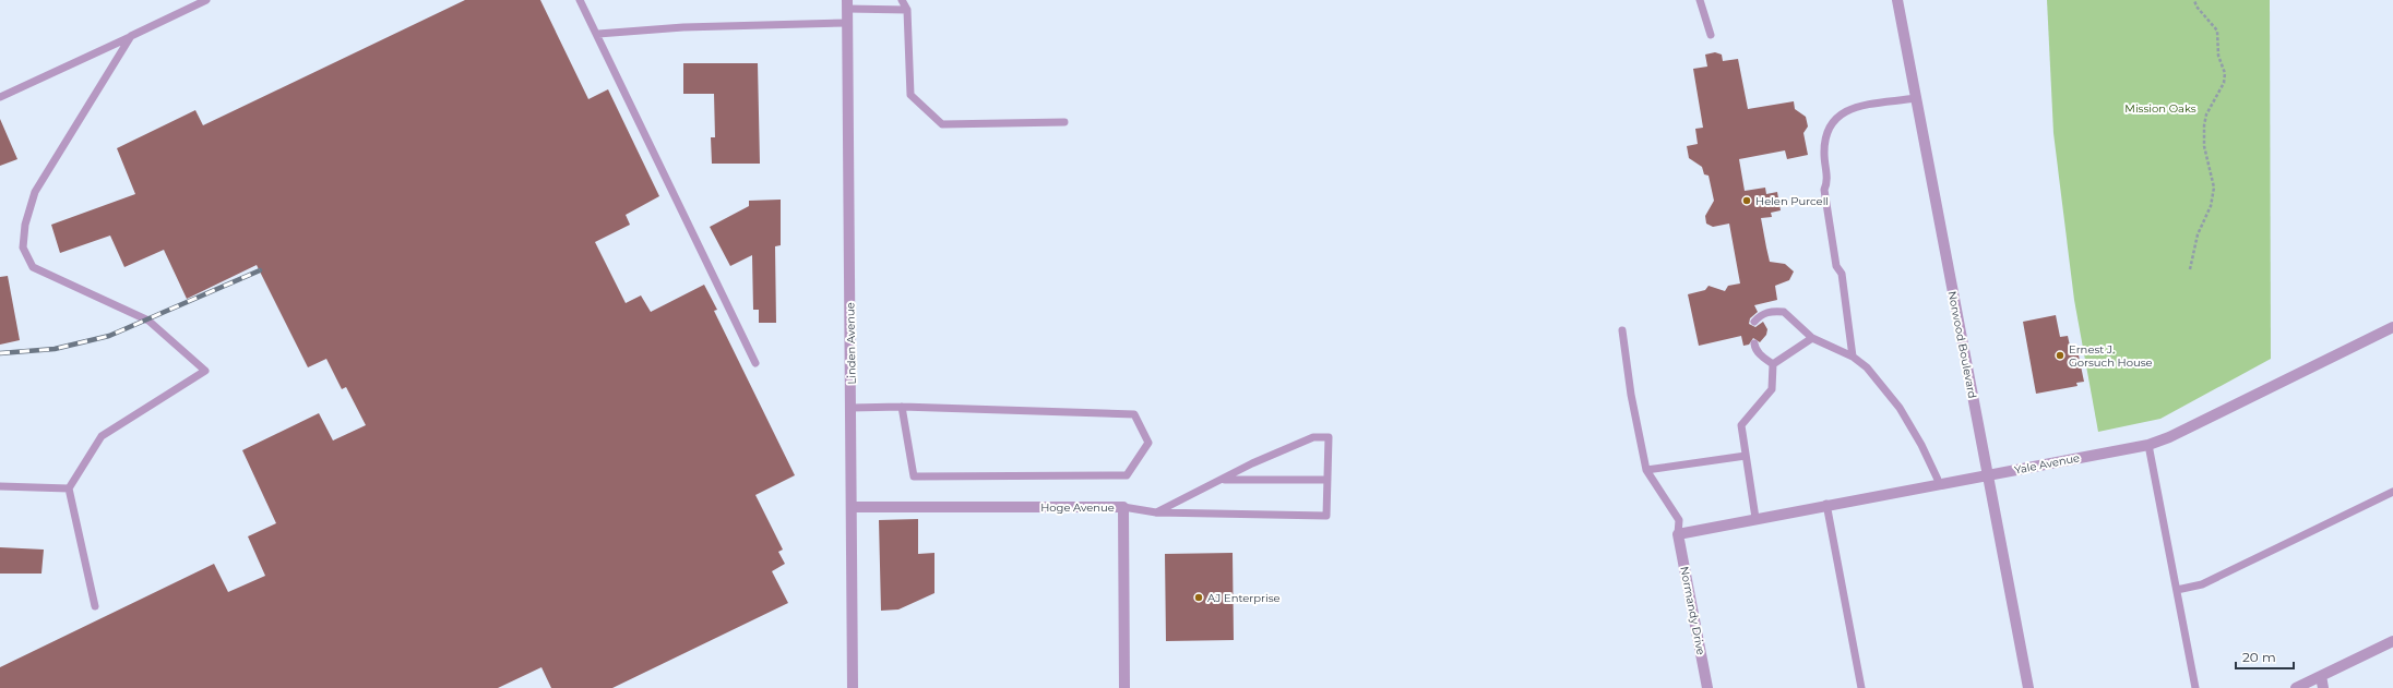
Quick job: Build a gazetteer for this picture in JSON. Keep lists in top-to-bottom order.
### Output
{
  "streets": {
    "street": [
      "Linden Avenue",
      "Norwood Boulevard",
      "Yale Avenue",
      "Hoge Avenue",
      "Normandy Drive"
    ]
  },
  "crossings": [
    ["Linden Avenue", "Hoge Avenue"],
    ["Norwood Boulevard", "Yale Avenue"],
    ["Yale Avenue", "Normandy Drive"]
  ],
  "parks": ["Mission Oaks"],
  "places": ["Helen Purcell", "Ernest J. Gorsuch House", "AJ Enterprise"],
  "scale_bar": "20 m"
}
